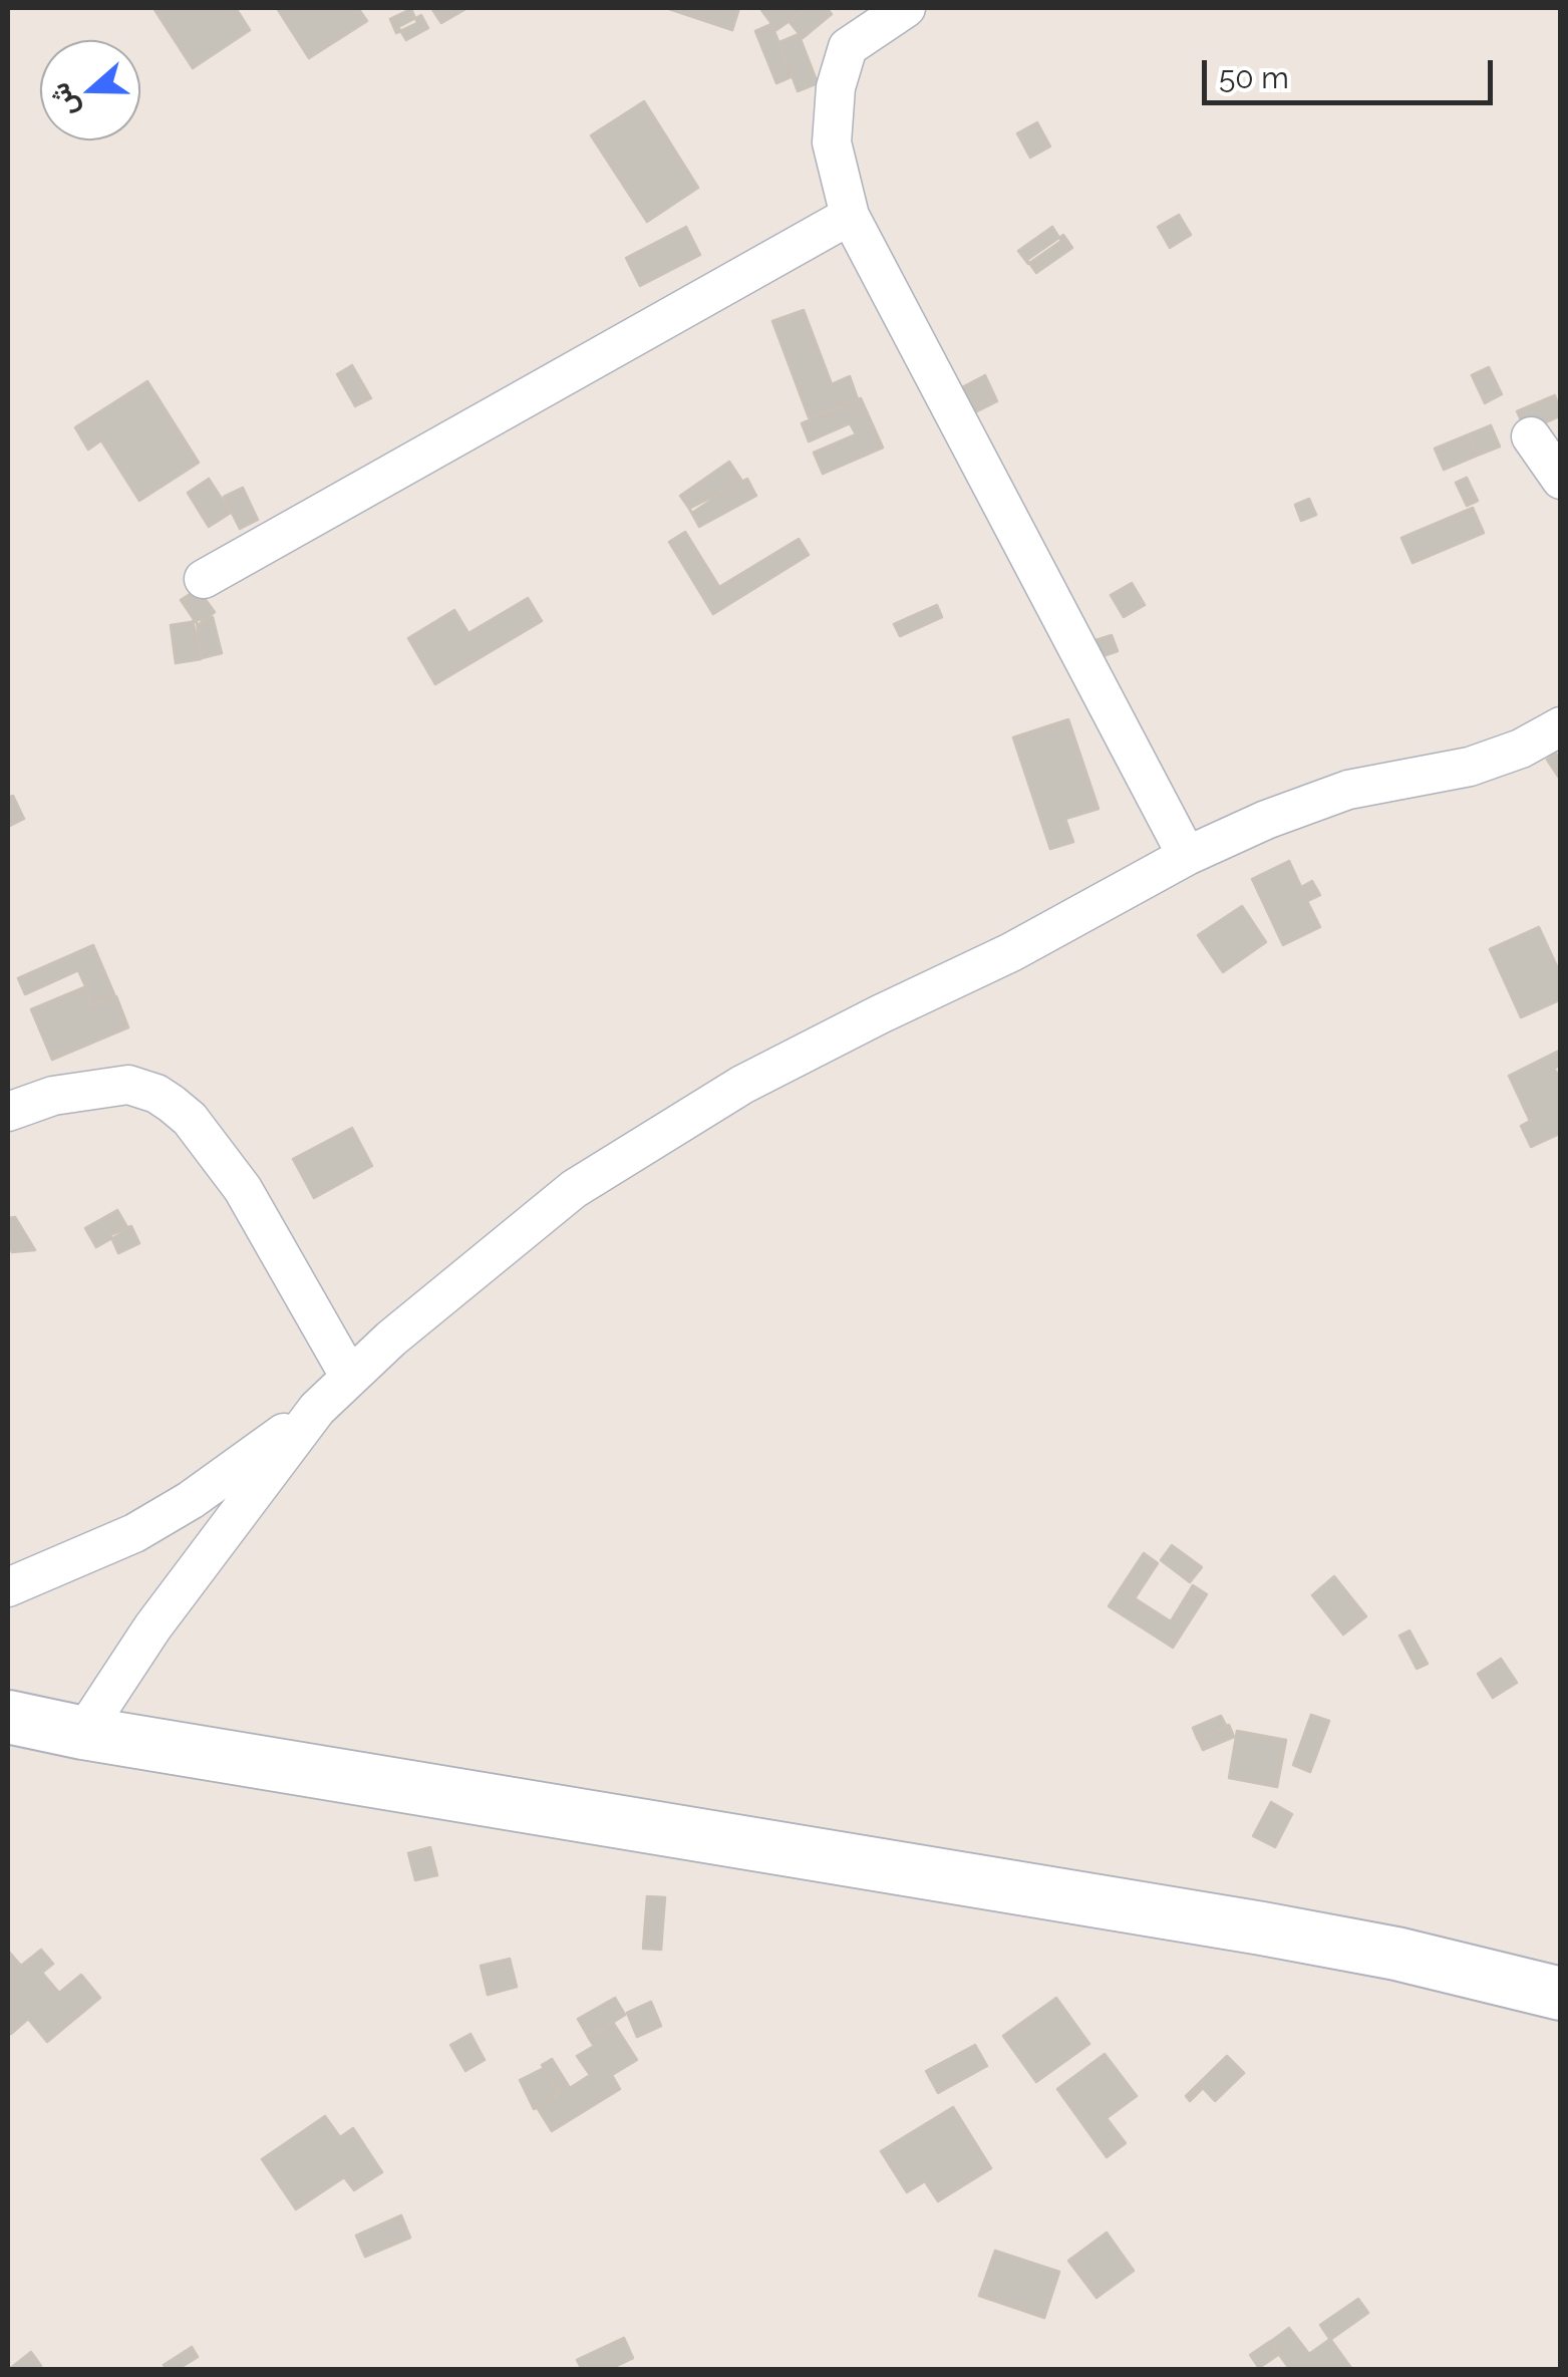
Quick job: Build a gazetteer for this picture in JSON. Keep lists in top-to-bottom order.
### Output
{
  "scale_bar": "50 m",
  "north": "left"
}
